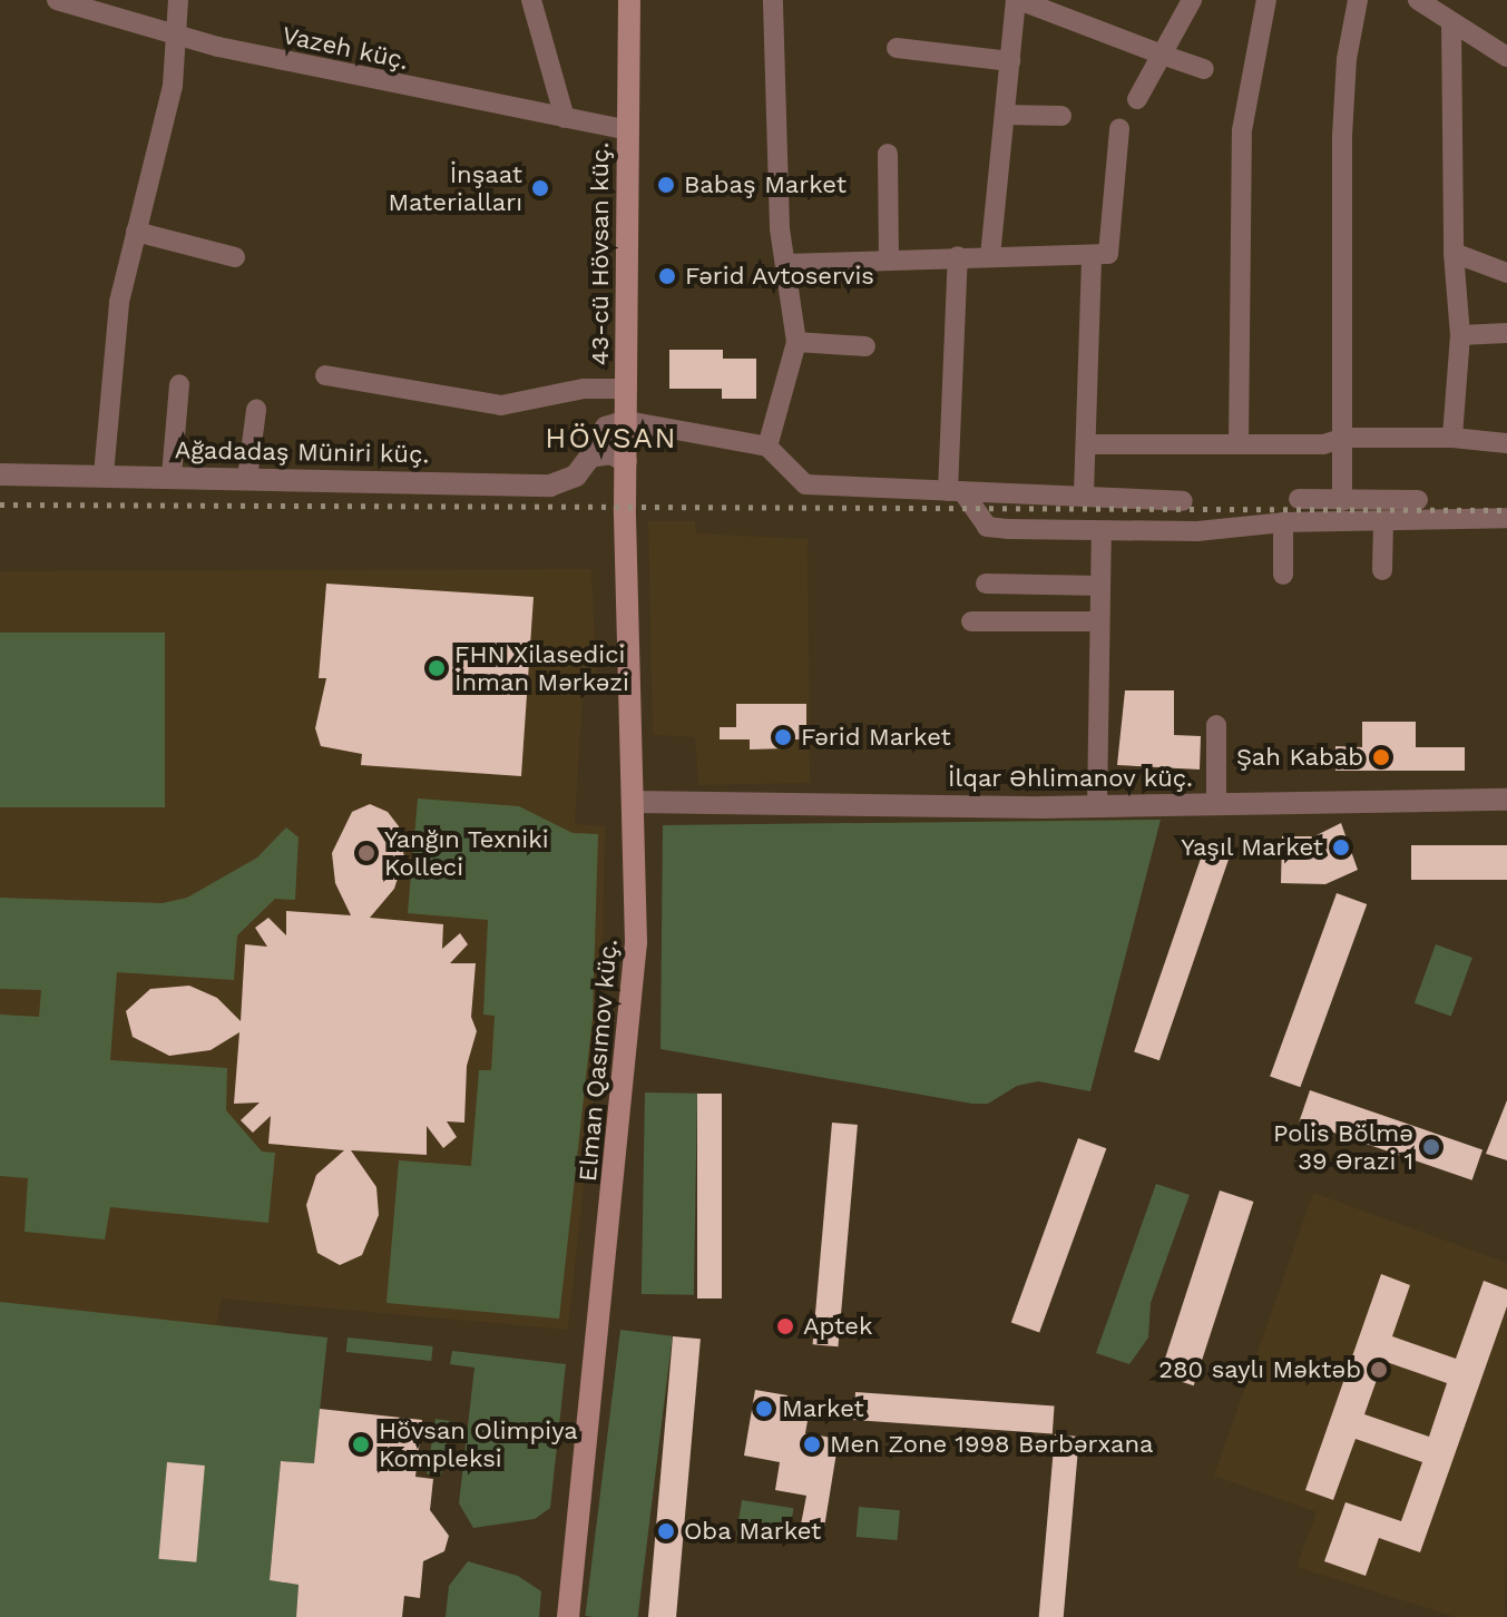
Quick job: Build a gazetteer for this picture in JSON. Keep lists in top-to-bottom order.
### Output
{
  "streets": {
    "main road": ["43-cü Hövsan küç.", "Elman Qasımov küç."],
    "street": ["Vazeh küç.", "Ağadadaş Müniri küç.", "İlqar Əhlimanov küç."]
  },
  "crossings": [
    ["Vazeh küç.", "43-cü Hövsan küç."],
    ["43-cü Hövsan küç.", "Ağadadaş Müniri küç."],
    ["43-cü Hövsan küç.", "Elman Qasımov küç."],
    ["İlqar Əhlimanov küç.", "Elman Qasımov küç."]
  ],
  "districts": ["HÖVSAN"],
  "places": [
    "Babaş Market",
    "İnşaat Materialları",
    "Fərid Avtoservis",
    "FHN Xilasedici İnman Mərkəzi",
    "Fərid Market",
    "Şah Kabab",
    "Yaşıl Market",
    "Yanğın Texniki Kolleci",
    "Polis Bölmə 39 Ərazi 1",
    "Aptek",
    "280 saylı Məktəb",
    "Market",
    "Hövsan Olimpiya Kompleksi",
    "Men Zone 1998 Bərbərxana",
    "Oba Market"
  ]
}
